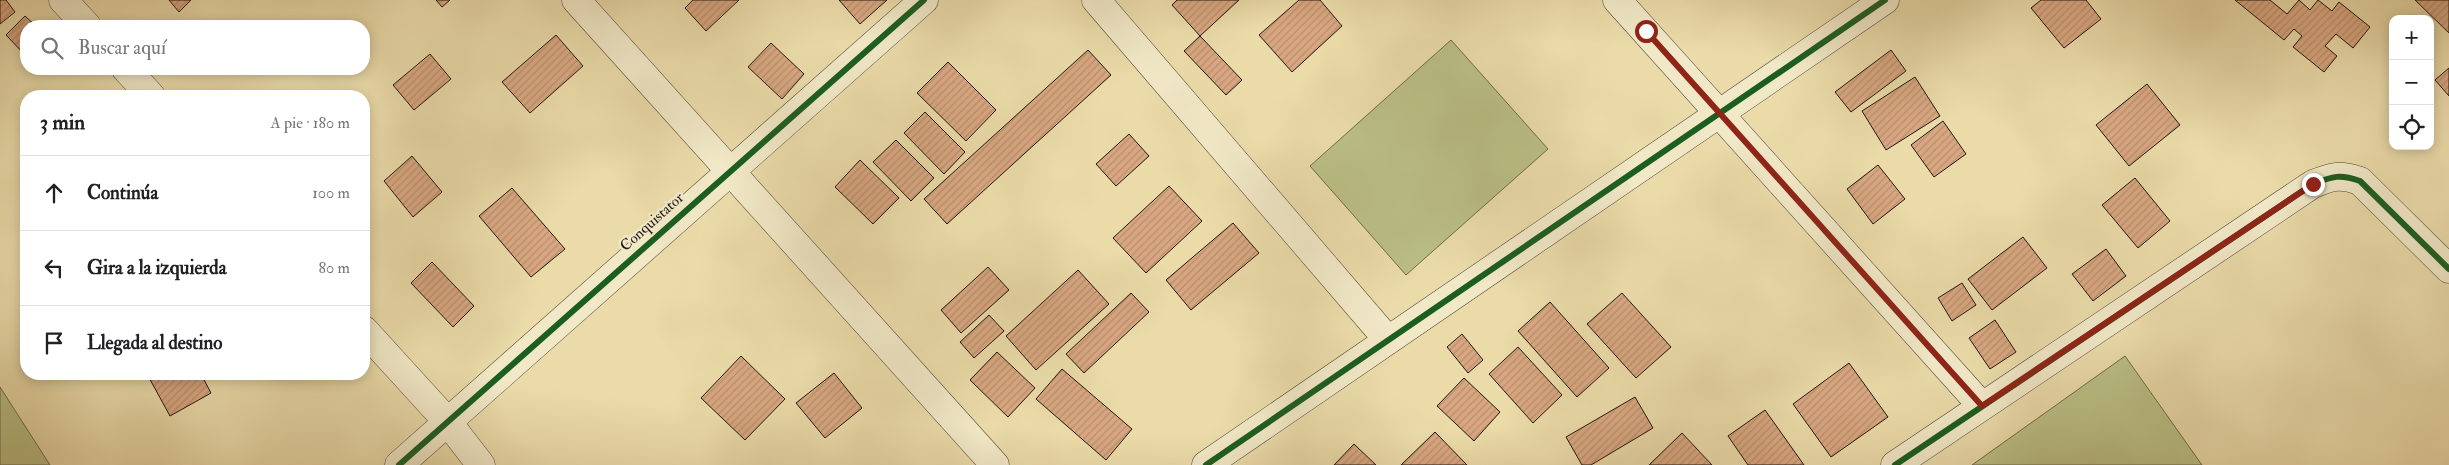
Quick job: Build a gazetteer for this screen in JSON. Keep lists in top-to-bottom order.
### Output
{
  "streets": {
    "street": ["Conquistator"]
  },
  "page": {
    "map_buttons": ["+", "−"],
    "search": "Buscar aquí",
    "heading": ["3 min", "A pie · 180 m"],
    "list": [
      ["Continúa", "100 m"],
      ["Gira a la izquierda", "80 m"],
      "Llegada al destino"
    ]
  }
}
